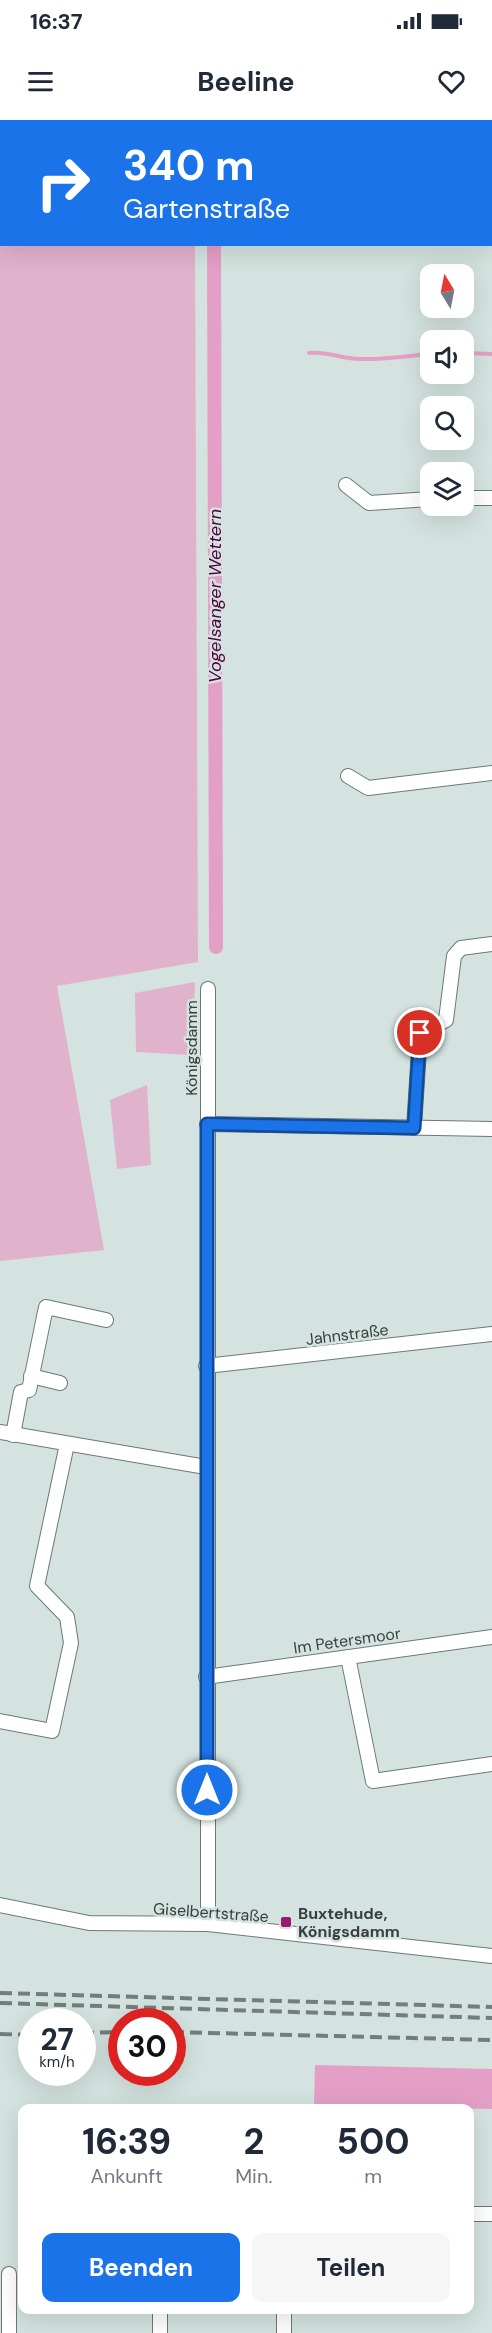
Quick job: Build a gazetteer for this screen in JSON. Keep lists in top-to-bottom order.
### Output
{
  "streets": {
    "street": [
      "Königsdamm",
      "Jahnstraße",
      "Im Petersmoor",
      "Giselbertstraße"
    ]
  },
  "crossings": [
    ["Königsdamm", "Jahnstraße"],
    ["Königsdamm", "Im Petersmoor"],
    ["Königsdamm", "Giselbertstraße"]
  ],
  "water": ["Vogelsanger Wettern"],
  "places": {
    "transit": ["Buxtehude, Königsdamm"]
  },
  "north": "top",
  "page": {
    "status": "16:37",
    "header": "Beeline",
    "turn": ["340 m", "Gartenstraße"],
    "speed": "27 km/h",
    "limit": "30",
    "eta": [
      "16:39",
      "Ankunft",
      "2",
      "Min.",
      "500",
      "m"
    ],
    "buttons": ["Beenden", "Teilen"]
  }
}
